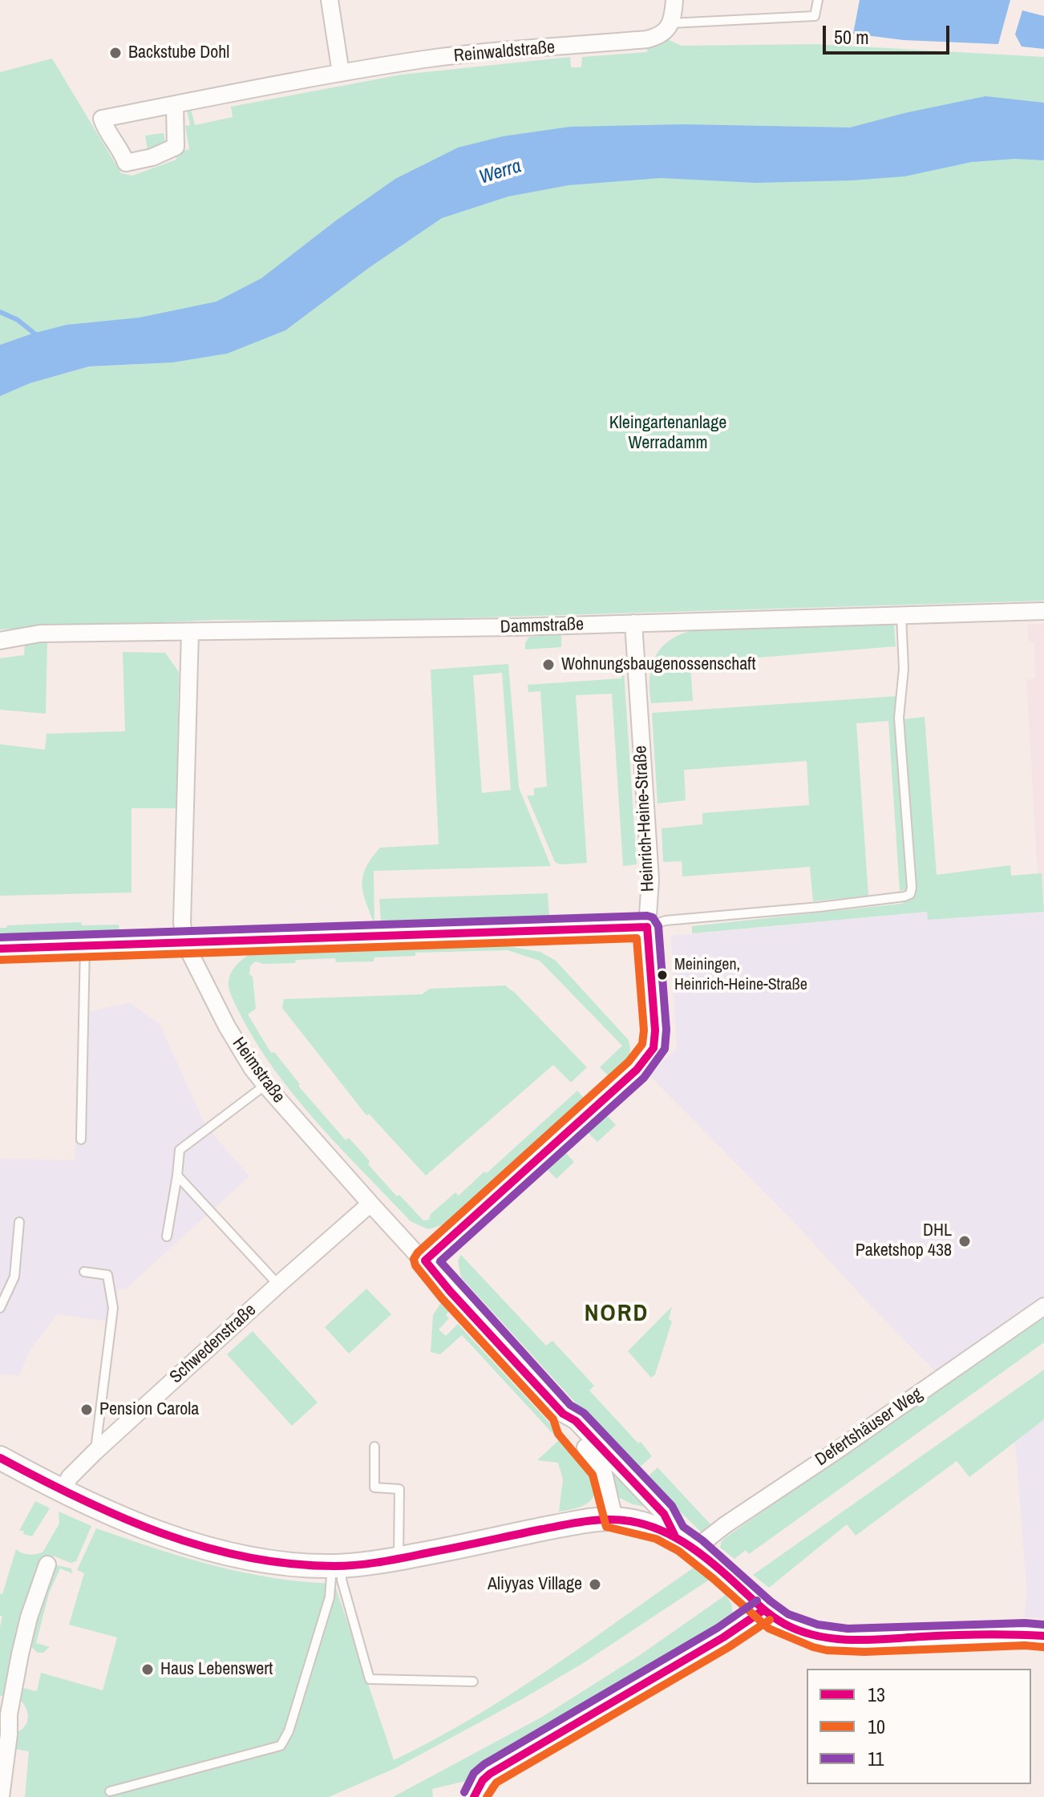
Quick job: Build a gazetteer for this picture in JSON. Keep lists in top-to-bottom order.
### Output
{
  "streets": {
    "street": [
      "Reinwaldstraße",
      "Dammstraße",
      "Heinrich-Heine-Straße",
      "Heimstraße",
      "Schwedenstraße",
      "Defertshäuser Weg"
    ]
  },
  "crossings": [
    ["Dammstraße", "Heinrich-Heine-Straße"],
    ["Dammstraße", "Heimstraße"],
    ["Heinrich-Heine-Straße", "Heimstraße"],
    ["Heimstraße", "Schwedenstraße"]
  ],
  "districts": ["NORD"],
  "water": ["Werra"],
  "parks": ["Kleingartenanlage Werradamm"],
  "places": [
    "Backstube Dohl",
    "Wohnungsbaugenossenschaft",
    "Meiningen, Heinrich-Heine-Straße",
    "DHL Paketshop 438",
    "Pension Carola",
    "Aliyyas Village",
    "Haus Lebenswert"
  ],
  "lines": ["transit line 11", "transit line 13", "transit line 10"],
  "legend": ["13", "10", "11"],
  "scale_bar": "50 m"
}
